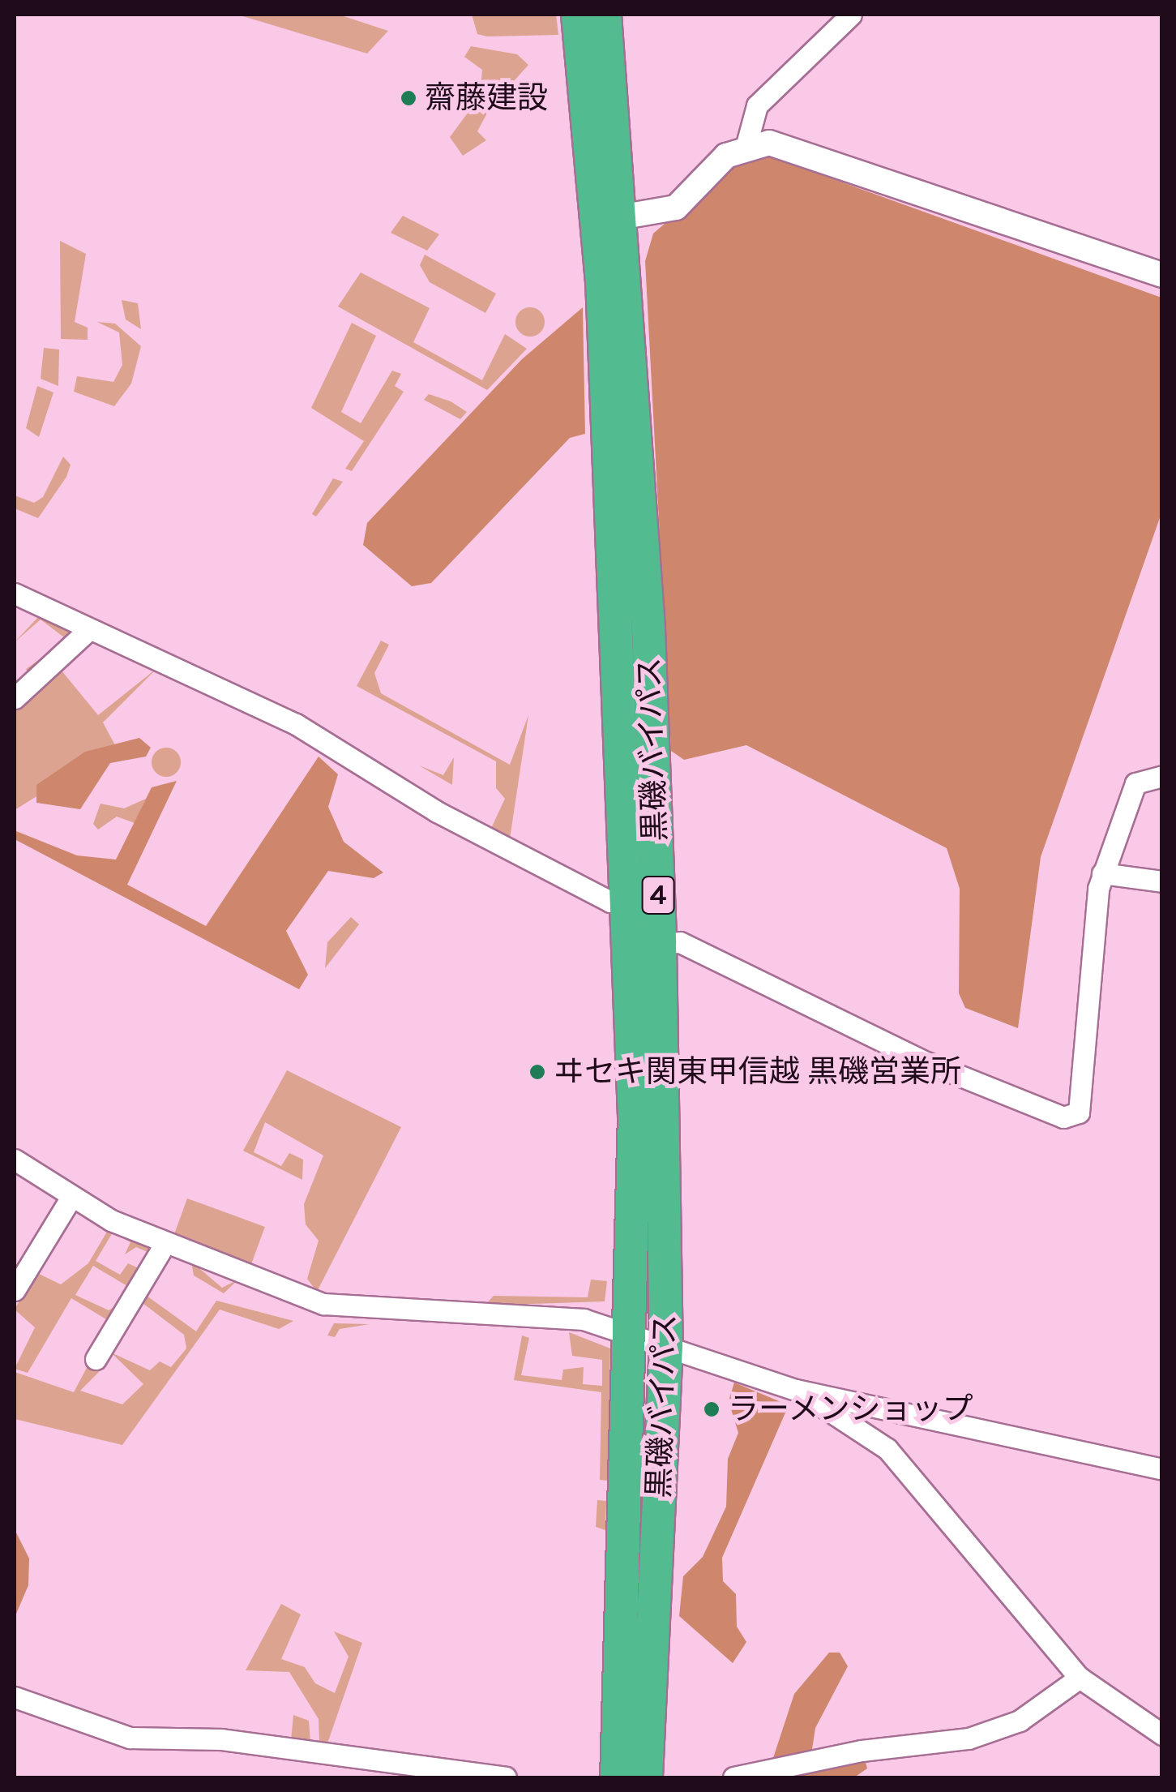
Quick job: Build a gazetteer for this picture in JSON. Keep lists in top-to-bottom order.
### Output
{
  "streets": {
    "highway": ["黒磯バイパス", "4"]
  },
  "places": ["齋藤建設", "ヰセキ関東甲信越 黒磯営業所", "ラーメンショップ"]
}
